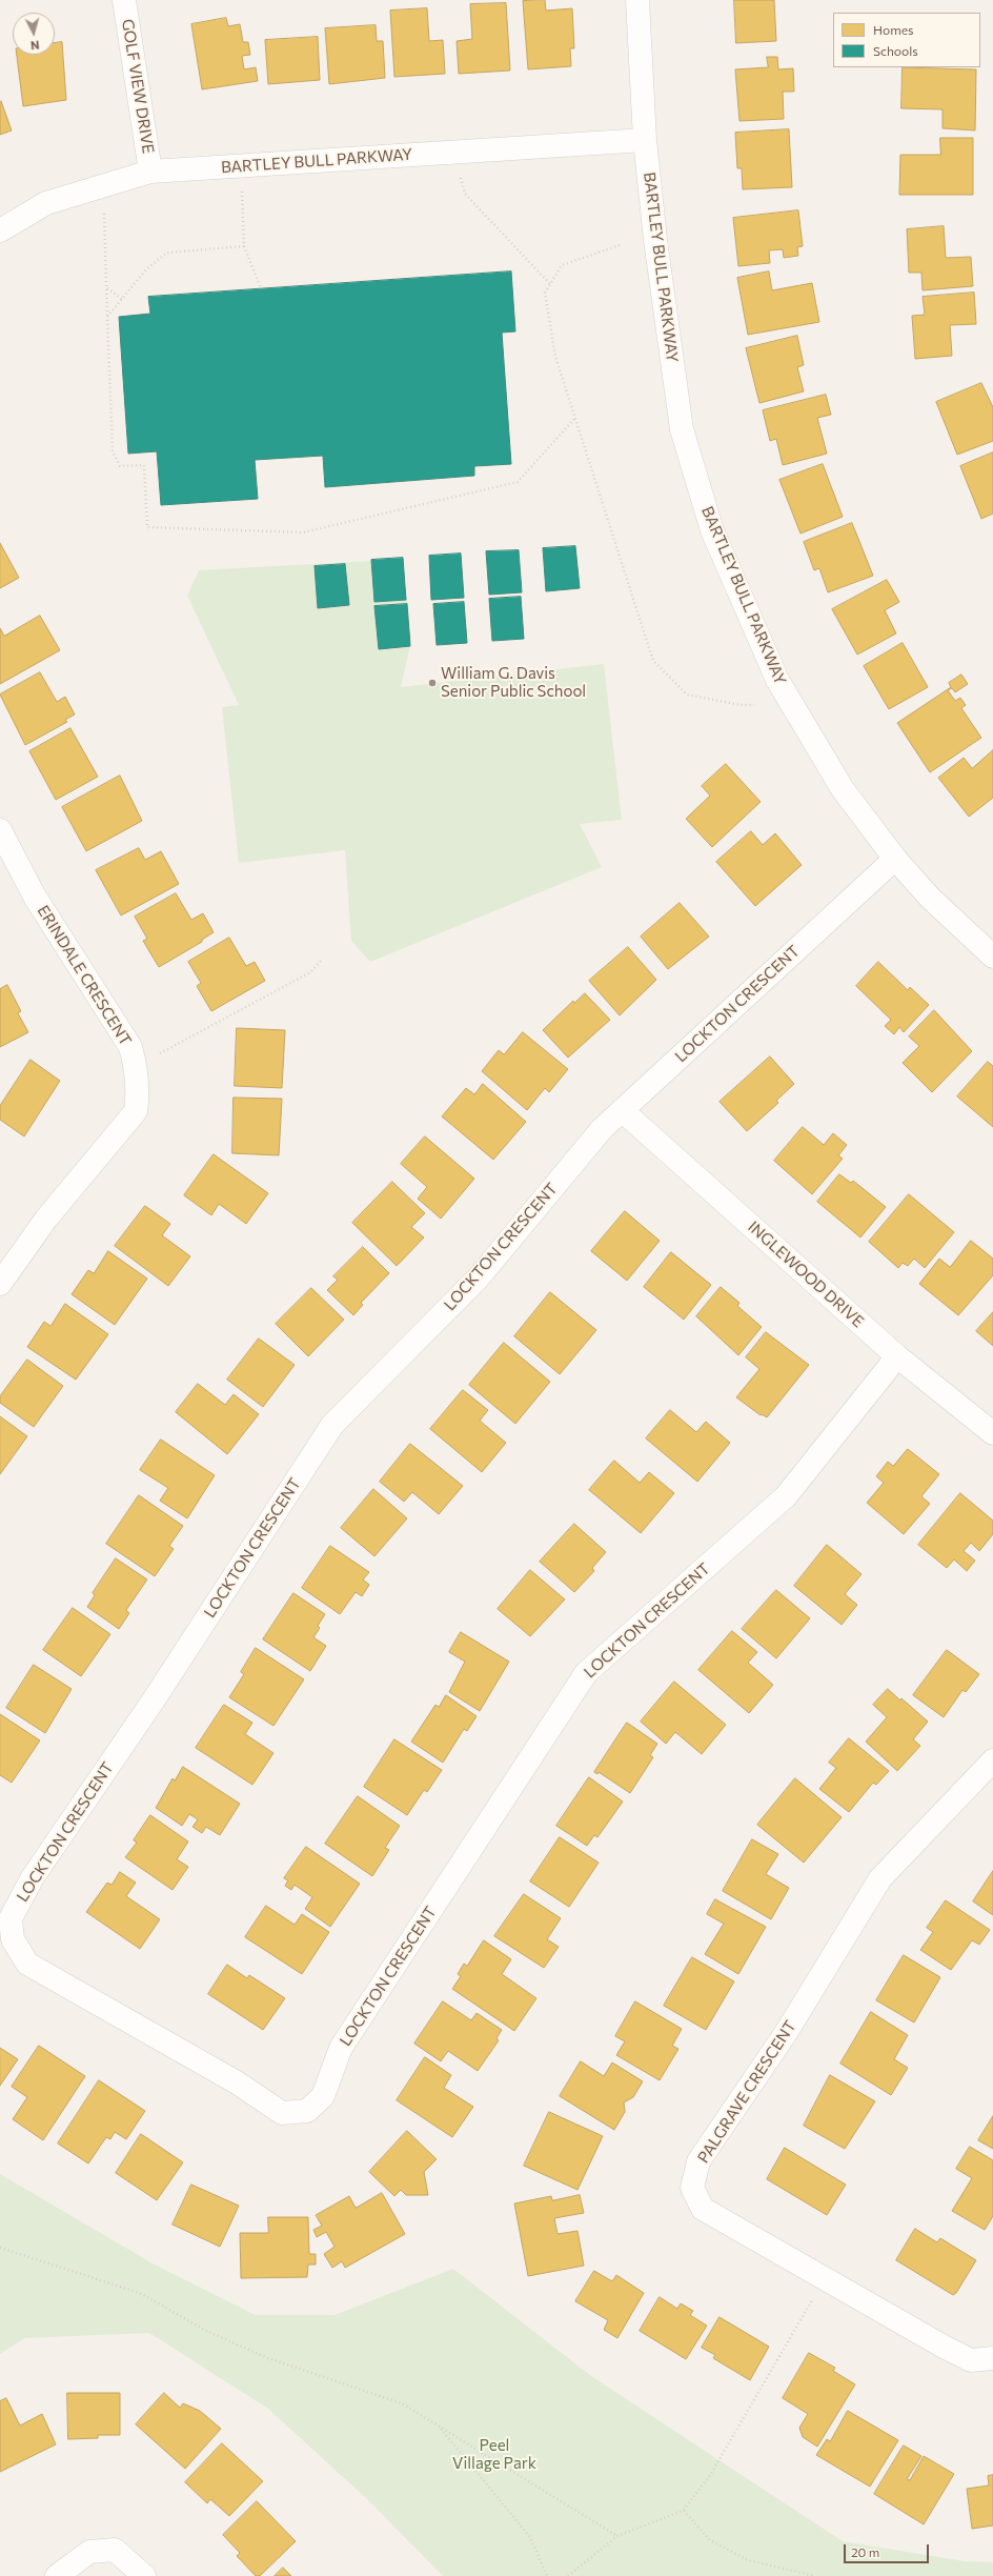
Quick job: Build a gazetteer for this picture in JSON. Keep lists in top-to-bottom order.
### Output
{
  "streets": {
    "street": [
      "GOLF VIEW DRIVE",
      "BARTLEY BULL PARKWAY",
      "ERINDALE CRESCENT",
      "LOCKTON CRESCENT",
      "INGLEWOOD DRIVE",
      "PALGRAVE CRESCENT"
    ]
  },
  "crossings": [
    ["GOLF VIEW DRIVE", "BARTLEY BULL PARKWAY"],
    ["BARTLEY BULL PARKWAY", "LOCKTON CRESCENT"],
    ["LOCKTON CRESCENT", "INGLEWOOD DRIVE"]
  ],
  "parks": ["Peel Village Park"],
  "places": ["William G. Davis Senior Public School"],
  "legend": ["Homes", "Schools"],
  "scale_bar": "20 m",
  "north": "bottom"
}
